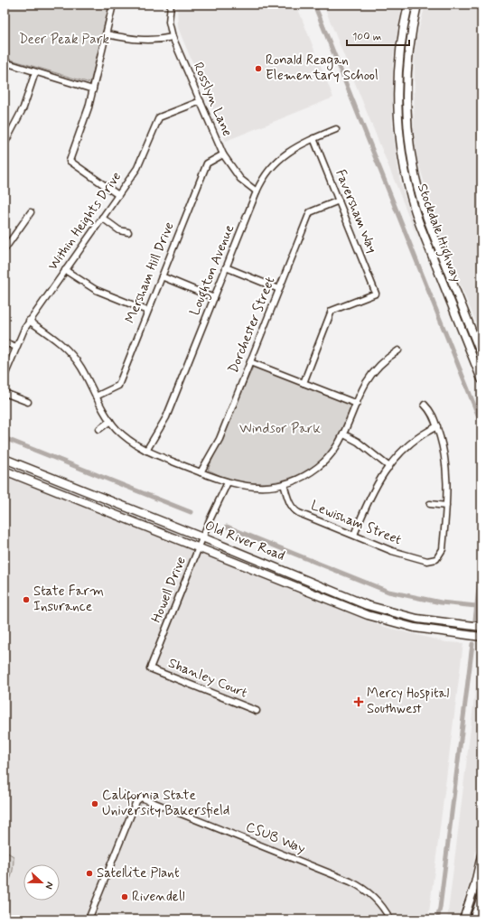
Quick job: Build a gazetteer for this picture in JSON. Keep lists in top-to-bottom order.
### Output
{
  "streets": {
    "main road": ["Stockdale Highway", "Old River Road"],
    "street": [
      "Rosslyn Lane",
      "Faversham Way",
      "Within Heights Drive",
      "Loughton Avenue",
      "Mersham Hill Drive",
      "Dorchester Street",
      "Lewisham Street",
      "Howell Drive",
      "Shanley Court",
      "CSUB Way"
    ]
  },
  "crossings": [
    ["Rosslyn Lane", "Within Heights Drive"],
    ["Rosslyn Lane", "Loughton Avenue"],
    ["Rosslyn Lane", "Mersham Hill Drive"],
    ["Faversham Way", "Loughton Avenue"],
    ["Faversham Way", "Dorchester Street"],
    ["Old River Road", "Howell Drive"],
    ["Howell Drive", "Shanley Court"]
  ],
  "parks": ["Deer Peak Park", "Windsor Park"],
  "places": {
    "other": [
      "Ronald Reagan Elementary School",
      "State Farm Insurance",
      "California State University Bakersfield",
      "Satellite Plant",
      "Rivendell"
    ],
    "health": ["Mercy Hospital Southwest"]
  },
  "scale_bar": "100 m",
  "north": "right"
}
